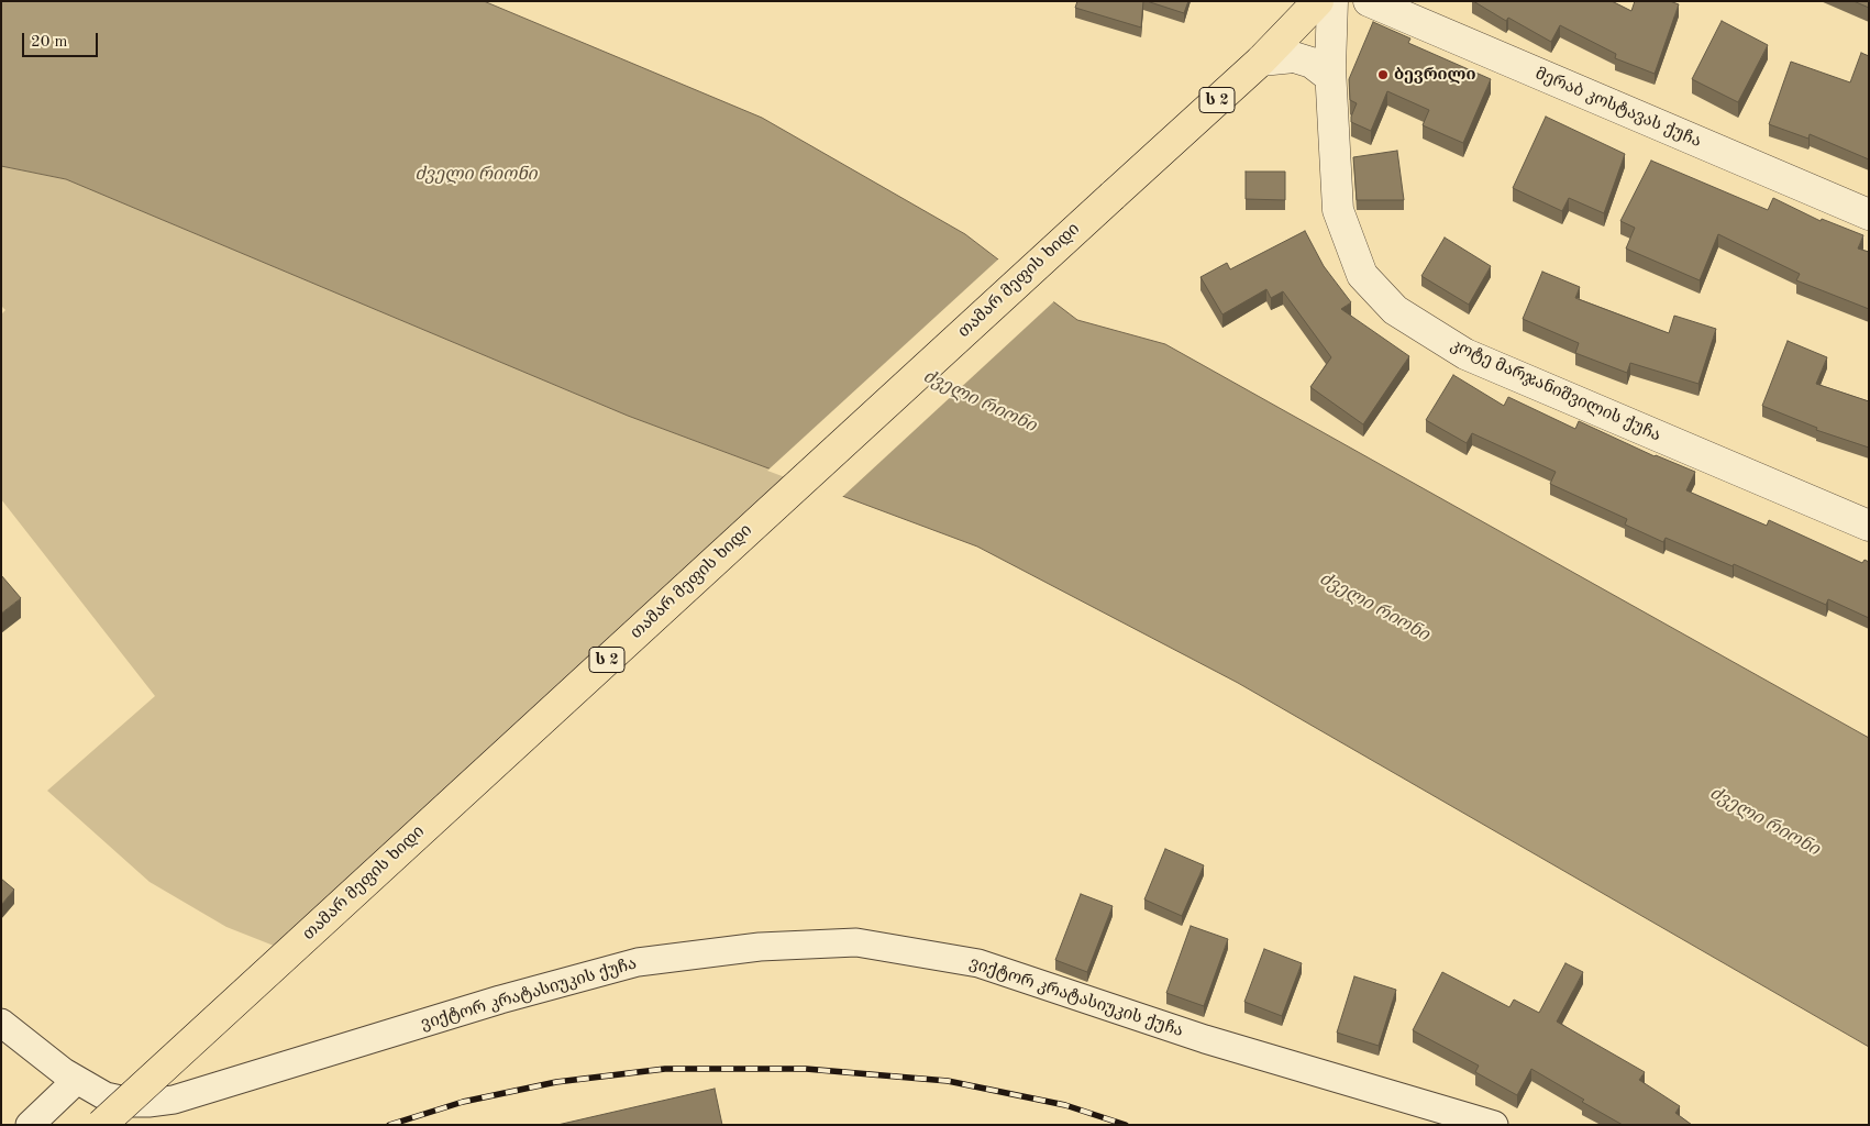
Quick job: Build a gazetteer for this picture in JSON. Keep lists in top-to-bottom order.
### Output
{
  "streets": {
    "highway": ["ს 2", "თამარ მეფის ხიდი"],
    "street": ["მერაბ კოსტავას ქუჩა", "კოტე მარჯანიშვილის ქუჩა", "ვიქტორ კრატასიუკის ქუჩა"]
  },
  "crossings": [
    ["ს 2", "თამარ მეფის ხიდი"]
  ],
  "water": ["ძველი რიონი"],
  "places": ["ბევრილი"],
  "scale_bar": "20 m"
}
